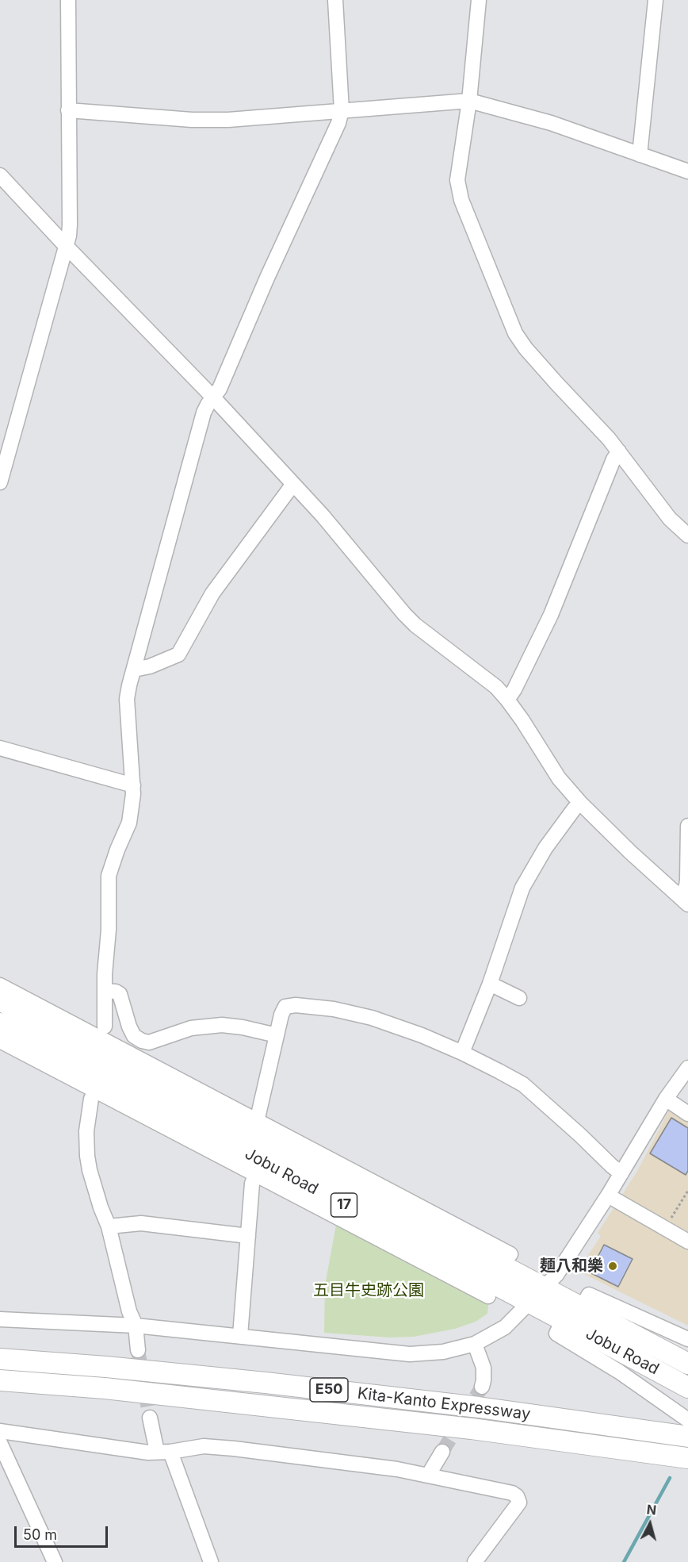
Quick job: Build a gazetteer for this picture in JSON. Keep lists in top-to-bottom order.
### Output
{
  "streets": {
    "highway": [
      "Jobu Road",
      "17",
      "E50",
      "Kita-Kanto Expressway"
    ]
  },
  "parks": ["五目牛史跡公園"],
  "places": ["麺八和樂"],
  "scale_bar": "50 m",
  "north": "top"
}
